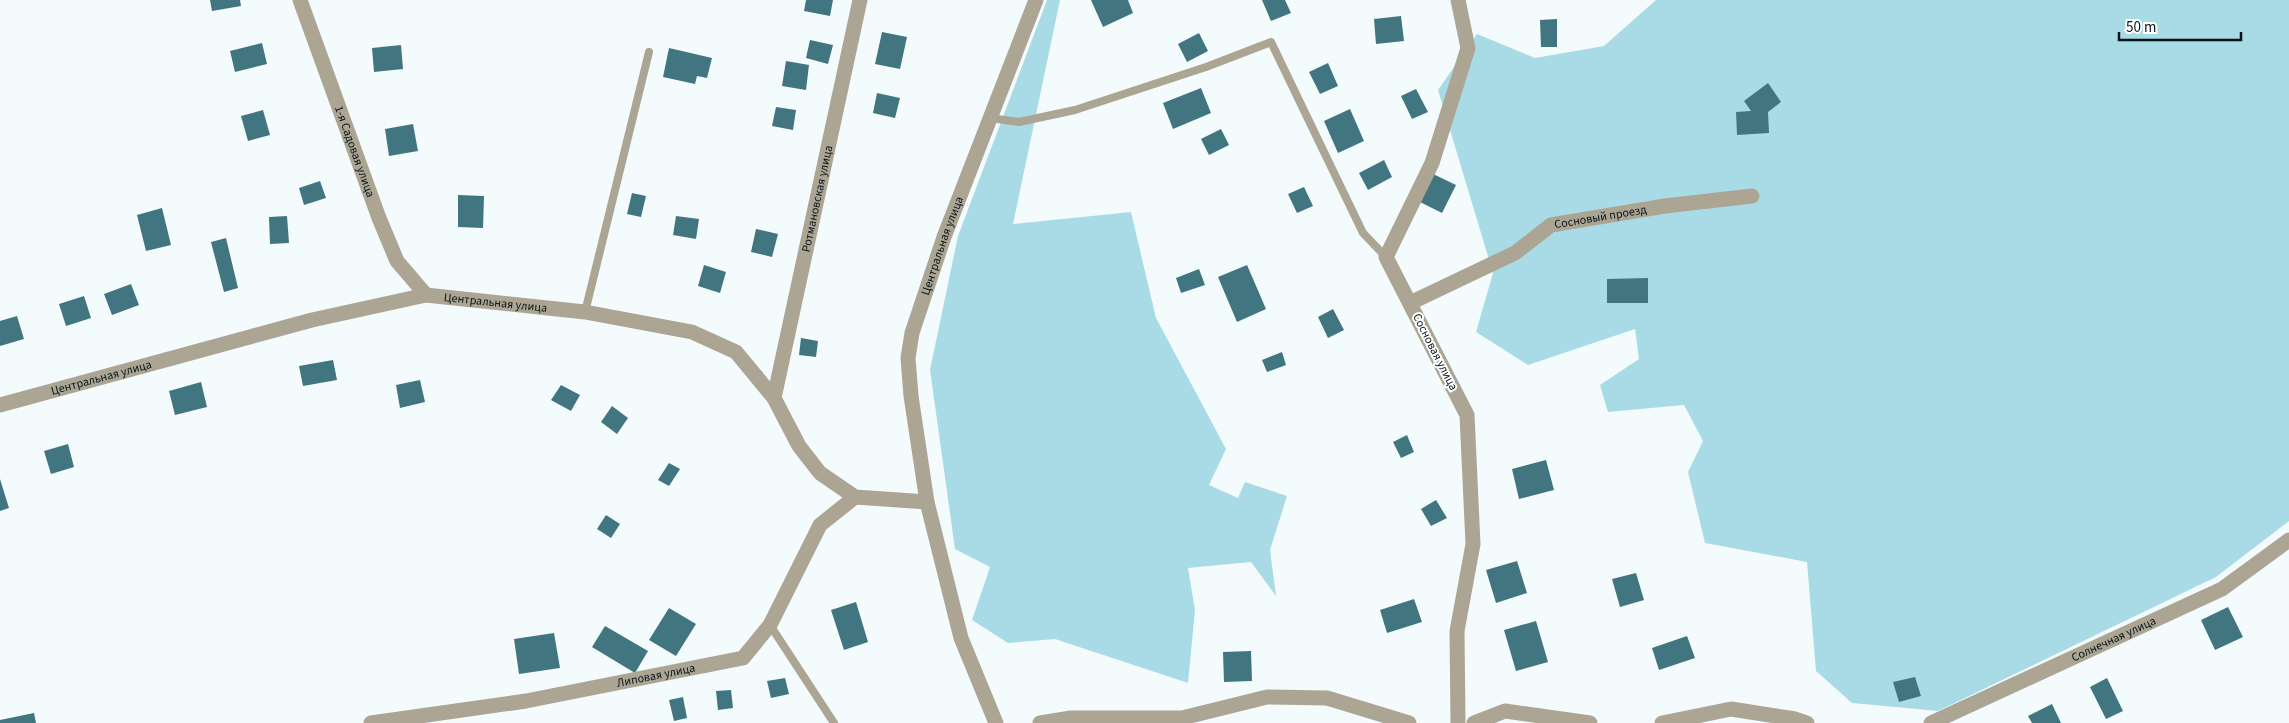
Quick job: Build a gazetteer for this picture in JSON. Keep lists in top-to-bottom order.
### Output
{
  "streets": {
    "street": [
      "1-я Садовая улица",
      "Ротмановская улица",
      "Сосновый проезд",
      "Центральная улица",
      "Сосновая улица",
      "Солнечная улица",
      "Липовая улица"
    ]
  },
  "crossings": [
    ["1-я Садовая улица", "Центральная улица"],
    ["Ротмановская улица", "Центральная улица"],
    ["Сосновый проезд", "Сосновая улица"],
    ["Центральная улица", "Липовая улица"]
  ],
  "scale_bar": "50 m"
}
